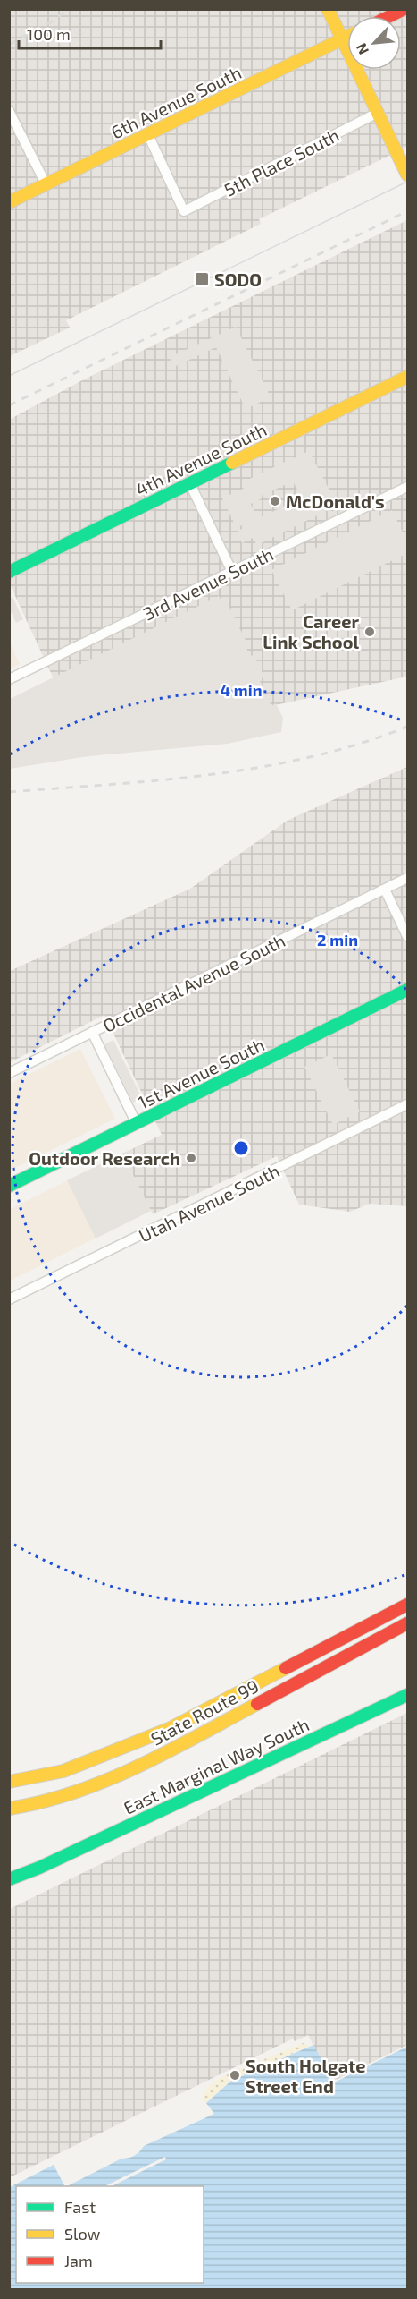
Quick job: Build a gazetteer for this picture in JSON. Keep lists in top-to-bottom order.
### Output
{
  "streets": {
    "main road": [
      "6th Avenue South",
      "4th Avenue South",
      "1st Avenue South",
      "State Route 99",
      "East Marginal Way South"
    ],
    "street": [
      "5th Place South",
      "3rd Avenue South",
      "Occidental Avenue South",
      "Utah Avenue South"
    ]
  },
  "crossings": [
    ["6th Avenue South", "5th Place South"]
  ],
  "places": {
    "transit": ["SODO"],
    "other": [
      "McDonald's",
      "Career Link School",
      "Outdoor Research",
      "South Holgate Street End"
    ]
  },
  "legend": ["Fast", "Slow", "Jam"],
  "scale_bar": "100 m",
  "north": "bottom left",
  "rings": ["4 min", "2 min"]
}
